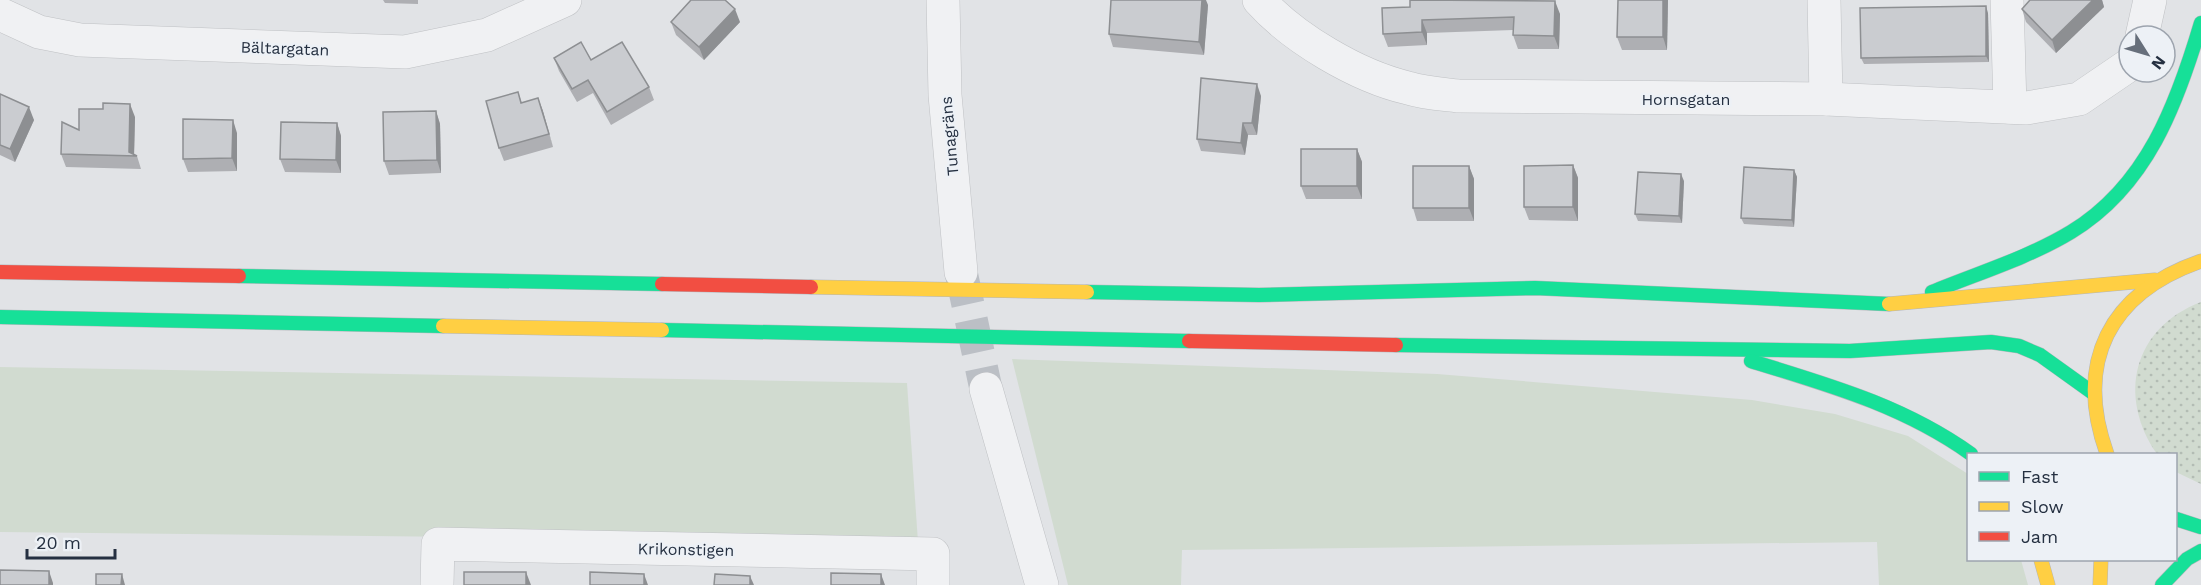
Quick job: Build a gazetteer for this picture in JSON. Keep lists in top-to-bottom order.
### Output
{
  "streets": {
    "street": [
      "Bältargatan",
      "Hornsgatan",
      "Tunagräns",
      "Krikonstigen"
    ]
  },
  "legend": ["Fast", "Slow", "Jam"],
  "scale_bar": "20 m",
  "north": "bottom right"
}
